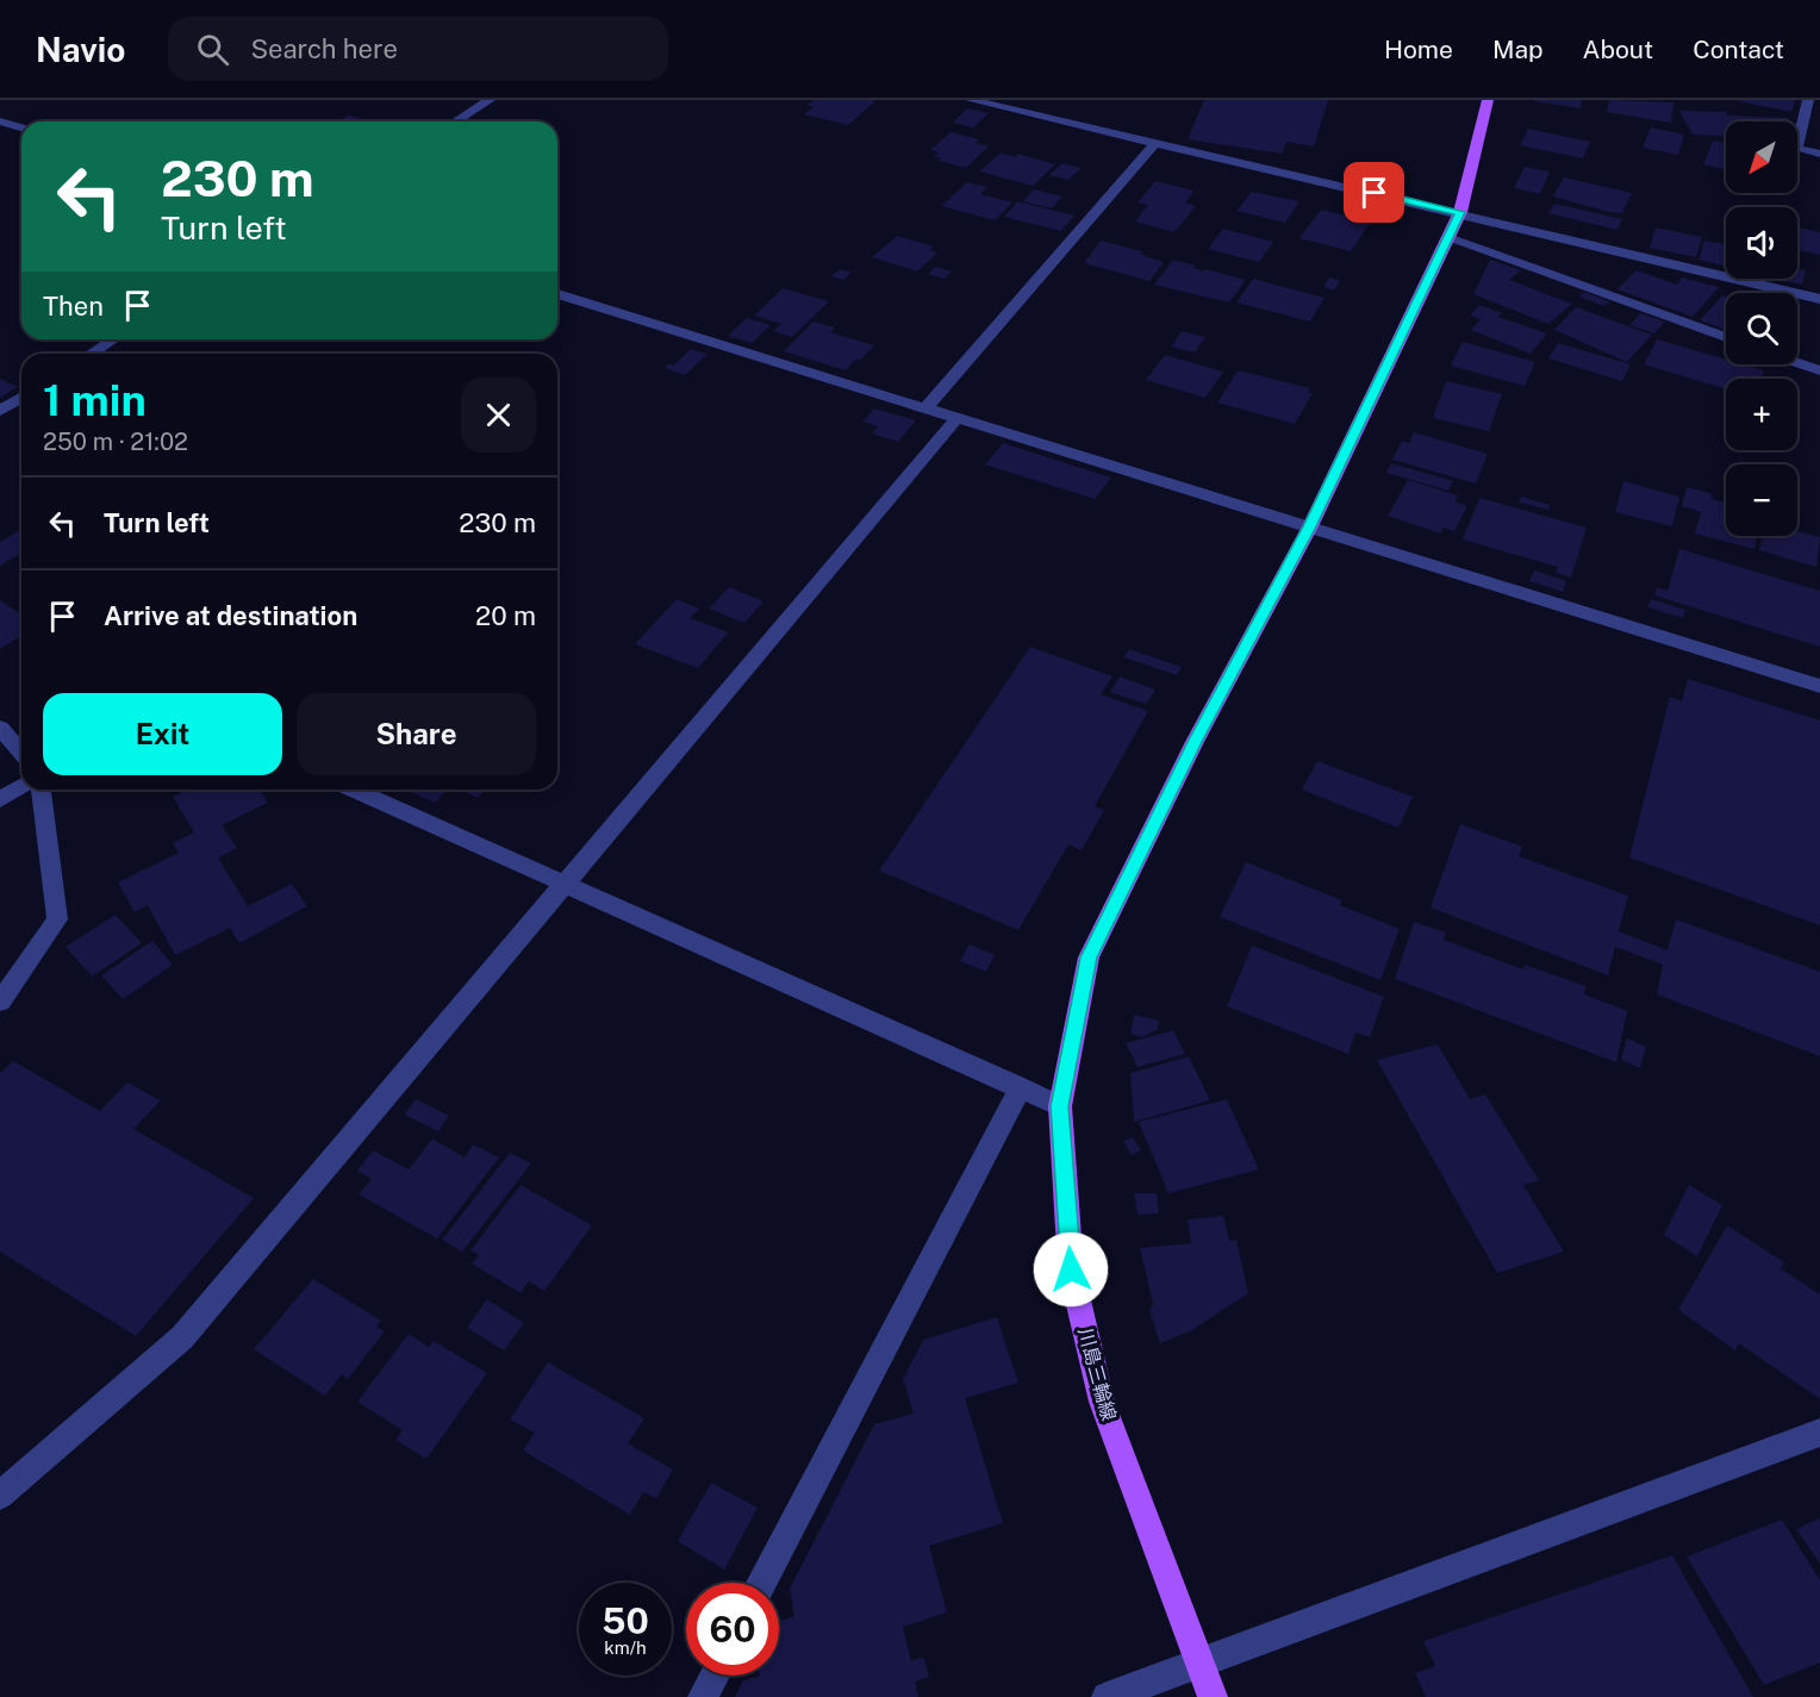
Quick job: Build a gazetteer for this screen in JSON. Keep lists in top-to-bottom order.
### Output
{
  "streets": {
    "main road": ["川島三輪線"]
  },
  "north": "bottom left",
  "page": {
    "header": "Navio",
    "search": "Search here",
    "nav": [
      "Home",
      "Map",
      "About",
      "Contact"
    ],
    "map_buttons": ["+", "−"],
    "turn": ["230 m", "Turn left"],
    "then": "Then",
    "heading": ["1 min", "250 m · 21:02"],
    "list": [
      {
        "name": "Turn left",
        "value": "230 m"
      },
      {
        "name": "Arrive at destination",
        "value": "20 m"
      }
    ],
    "buttons": ["Exit", "Share"],
    "speed": "50 km/h",
    "limit": "60"
  }
}
